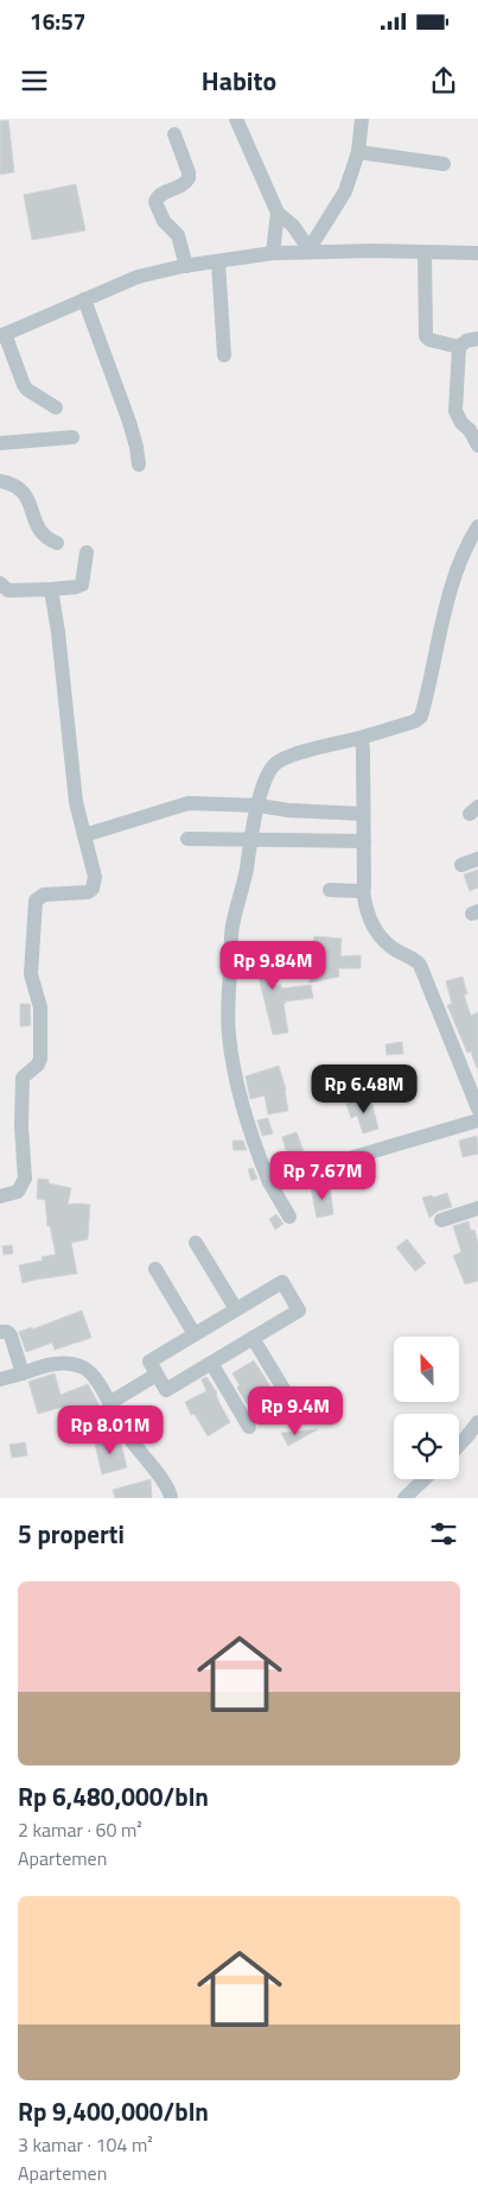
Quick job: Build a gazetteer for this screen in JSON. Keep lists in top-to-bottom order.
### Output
{
  "north": "top",
  "page": {
    "status": "16:57",
    "header": "Habito",
    "price": [
      "Rp 9.84M",
      "Rp 6.48M",
      "Rp 7.67M",
      "Rp 9.4M",
      "Rp 8.01M"
    ],
    "heading": "5 properti",
    "list": [
      {
        "name": "Rp 6,480,000/bln",
        "note": "2 kamar · 60 m² · Apartemen"
      },
      {
        "name": "Rp 9,400,000/bln",
        "note": "3 kamar · 104 m² · Apartemen"
      }
    ]
  }
}
